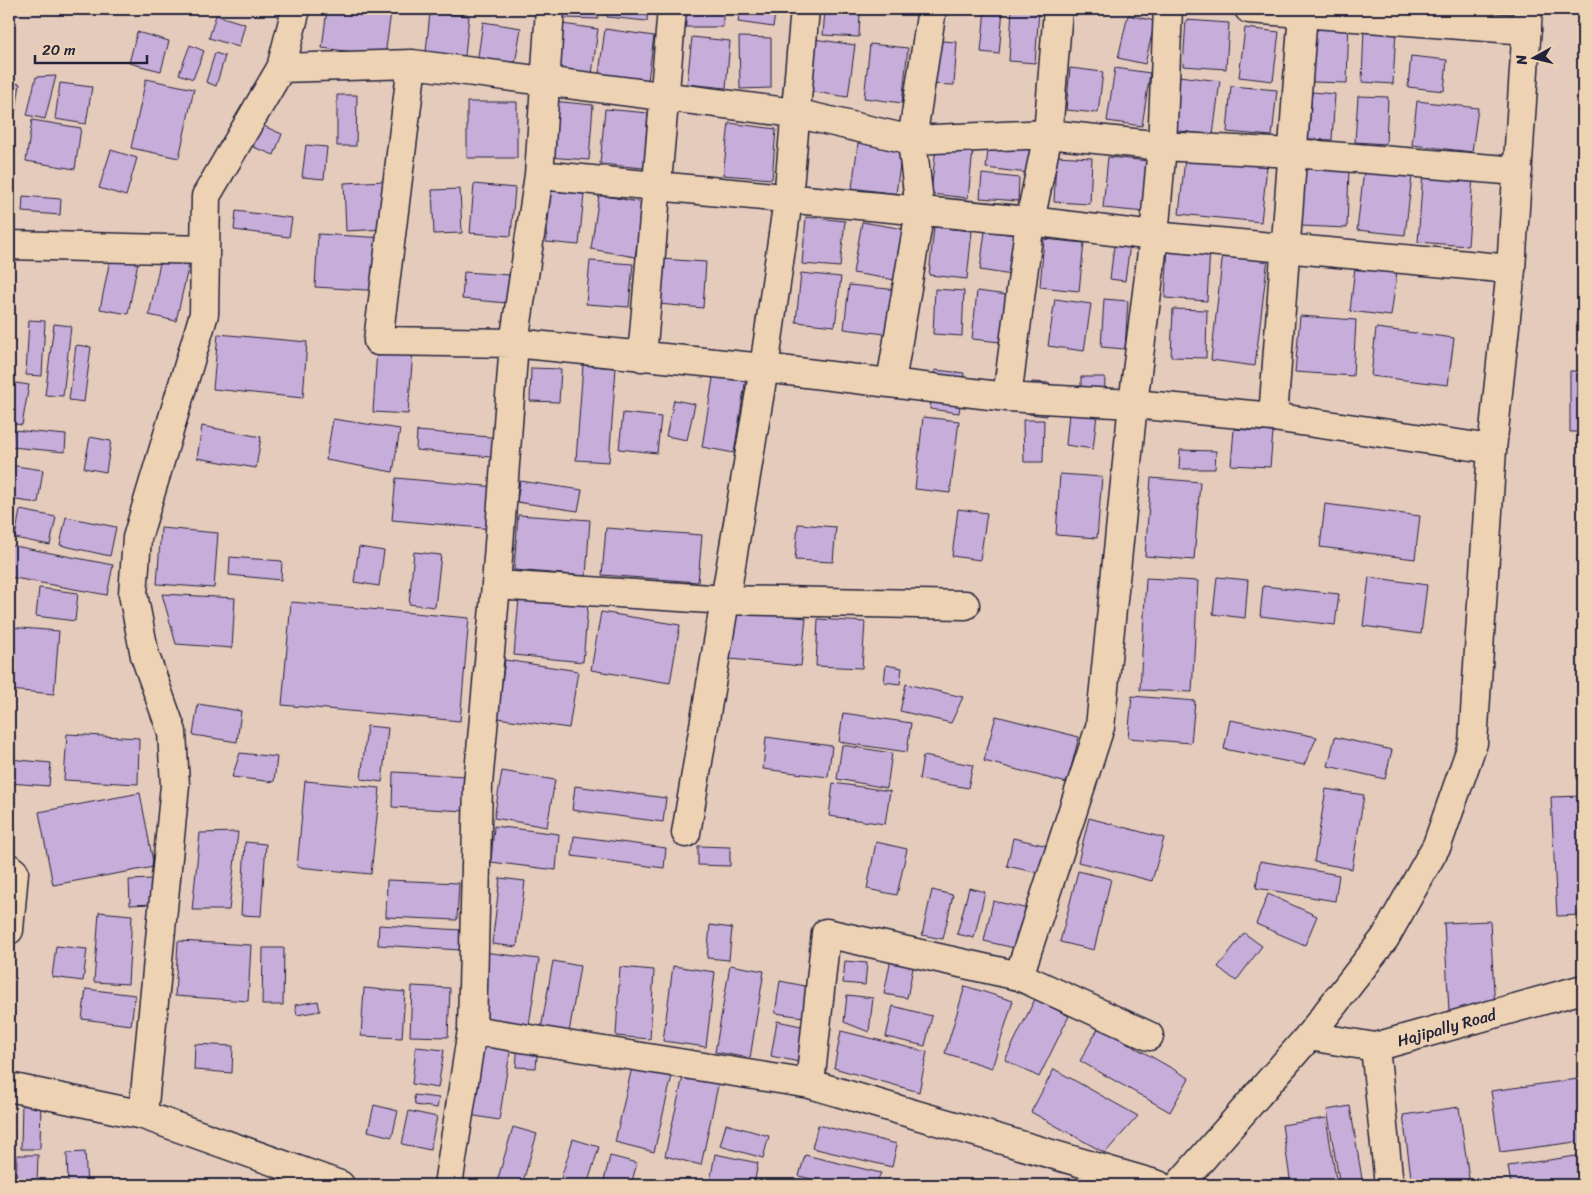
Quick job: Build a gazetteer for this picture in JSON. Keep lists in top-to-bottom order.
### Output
{
  "streets": {
    "street": ["Hajipally Road"]
  },
  "scale_bar": "20 m",
  "north": "left"
}
